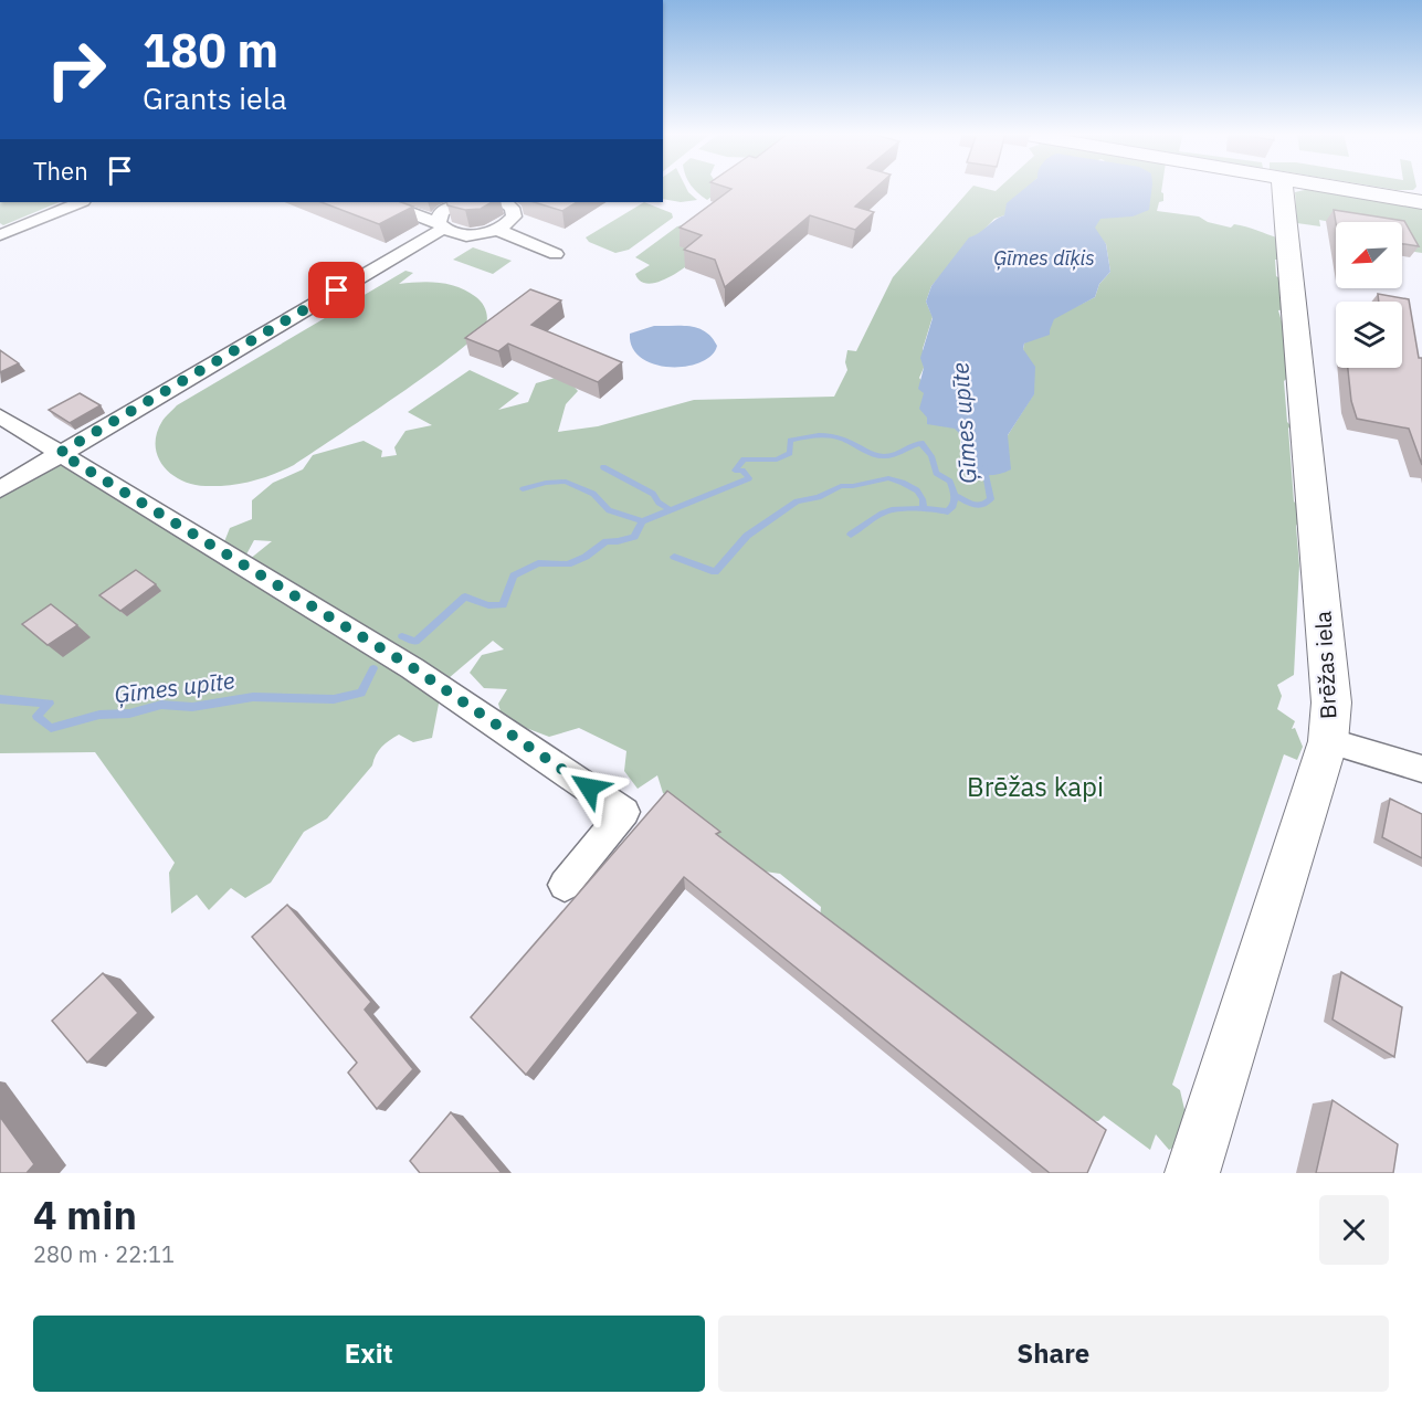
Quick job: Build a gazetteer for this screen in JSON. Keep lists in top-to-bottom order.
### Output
{
  "streets": {
    "street": ["Brēžas iela"]
  },
  "water": ["Ģīmes dīķis", "Ģīmes upīte"],
  "parks": ["Brēžas kapi"],
  "north": "bottom left",
  "page": {
    "turn": ["180 m", "Grants iela"],
    "then": "Then",
    "heading": ["4 min", "280 m · 22:11"],
    "buttons": ["Exit", "Share"]
  }
}
